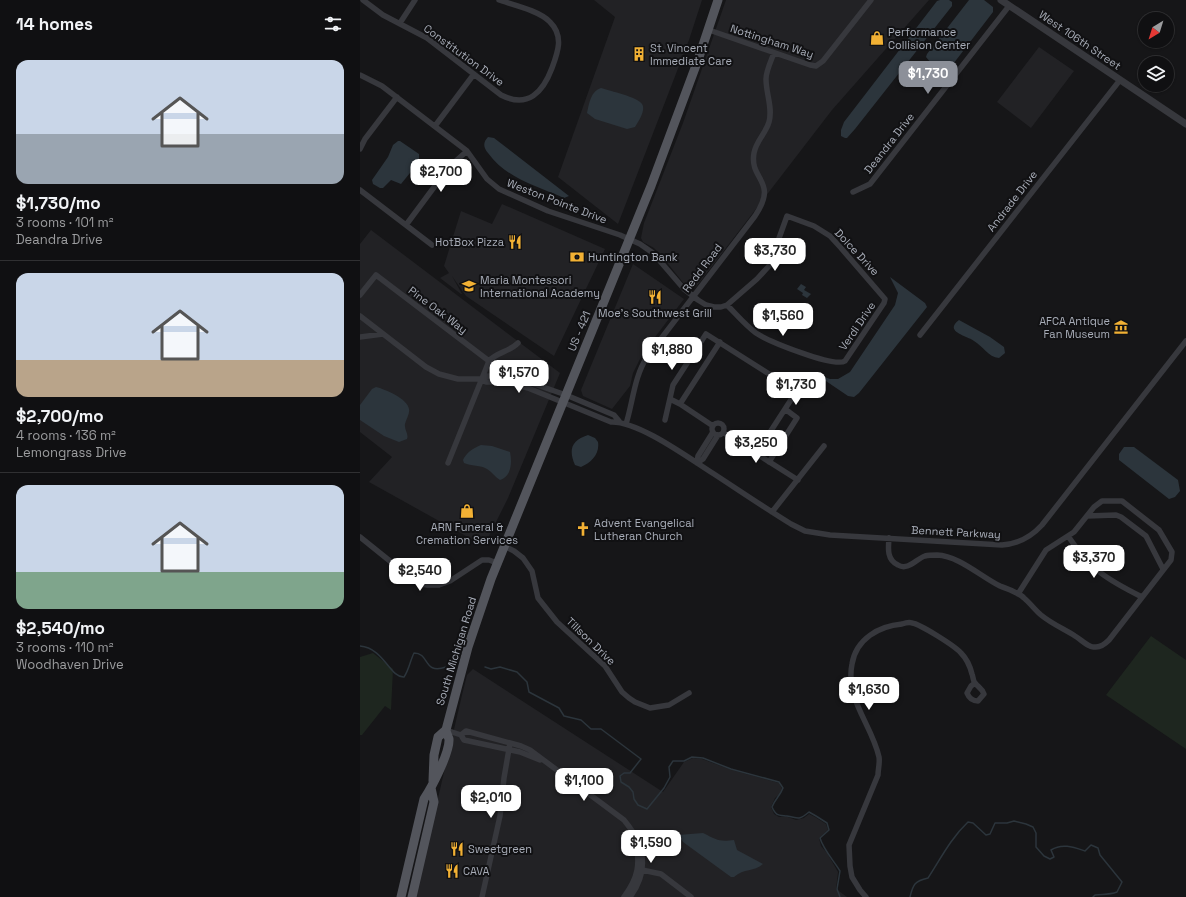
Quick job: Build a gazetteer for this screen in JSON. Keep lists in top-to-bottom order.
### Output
{
  "streets": {
    "main road": ["US - 421", "South Michigan Road"],
    "street": [
      "West 106th Street",
      "Nottingham Way",
      "Constitution Drive",
      "Deandra Drive",
      "Weston Pointe Drive",
      "Andrade Drive",
      "Dolce Drive",
      "Redd Road",
      "Pine Oak Way",
      "Verdi Drive",
      "Bennett Parkway",
      "Tillson Drive"
    ]
  },
  "crossings": [
    ["West 106th Street", "Deandra Drive"],
    ["West 106th Street", "Andrade Drive"],
    ["Nottingham Way", "Redd Road"],
    ["Nottingham Way", "US - 421"],
    ["Weston Pointe Drive", "Dolce Drive"],
    ["Weston Pointe Drive", "Redd Road"],
    ["Weston Pointe Drive", "Verdi Drive"],
    ["Weston Pointe Drive", "US - 421"],
    ["Dolce Drive", "Verdi Drive"],
    ["Redd Road", "Bennett Parkway"],
    ["US - 421", "Bennett Parkway"],
    ["US - 421", "Tillson Drive"],
    ["US - 421", "South Michigan Road"]
  ],
  "places": {
    "shop": ["Performance Collision Center", "ARN Funeral & Cremation Services"],
    "building": ["St. Vincent Immediate Care"],
    "restaurant": [
      "HotBox Pizza",
      "Moe's Southwest Grill",
      "Sweetgreen",
      "CAVA"
    ],
    "bank": ["Huntington Bank"],
    "school or university": ["Maria Montessori International Academy"],
    "museum": ["AFCA Antique Fan Museum"],
    "church": ["Advent Evangelical Lutheran Church"]
  },
  "north": "bottom left",
  "page": {
    "heading": "14 homes",
    "list": [
      {
        "name": "$1,730/mo",
        "note": "3 rooms · 101 m² · Deandra Drive"
      },
      {
        "name": "$2,700/mo",
        "note": "4 rooms · 136 m² · Lemongrass Drive"
      },
      {
        "name": "$2,540/mo",
        "note": "3 rooms · 110 m² · Woodhaven Drive"
      }
    ],
    "price": [
      "$1,730",
      "$2,700",
      "$3,730",
      "$1,560",
      "$1,880",
      "$1,570",
      "$1,730",
      "$3,250",
      "$3,370",
      "$2,540",
      "$1,630",
      "$1,100",
      "$2,010",
      "$1,590"
    ]
  }
}
